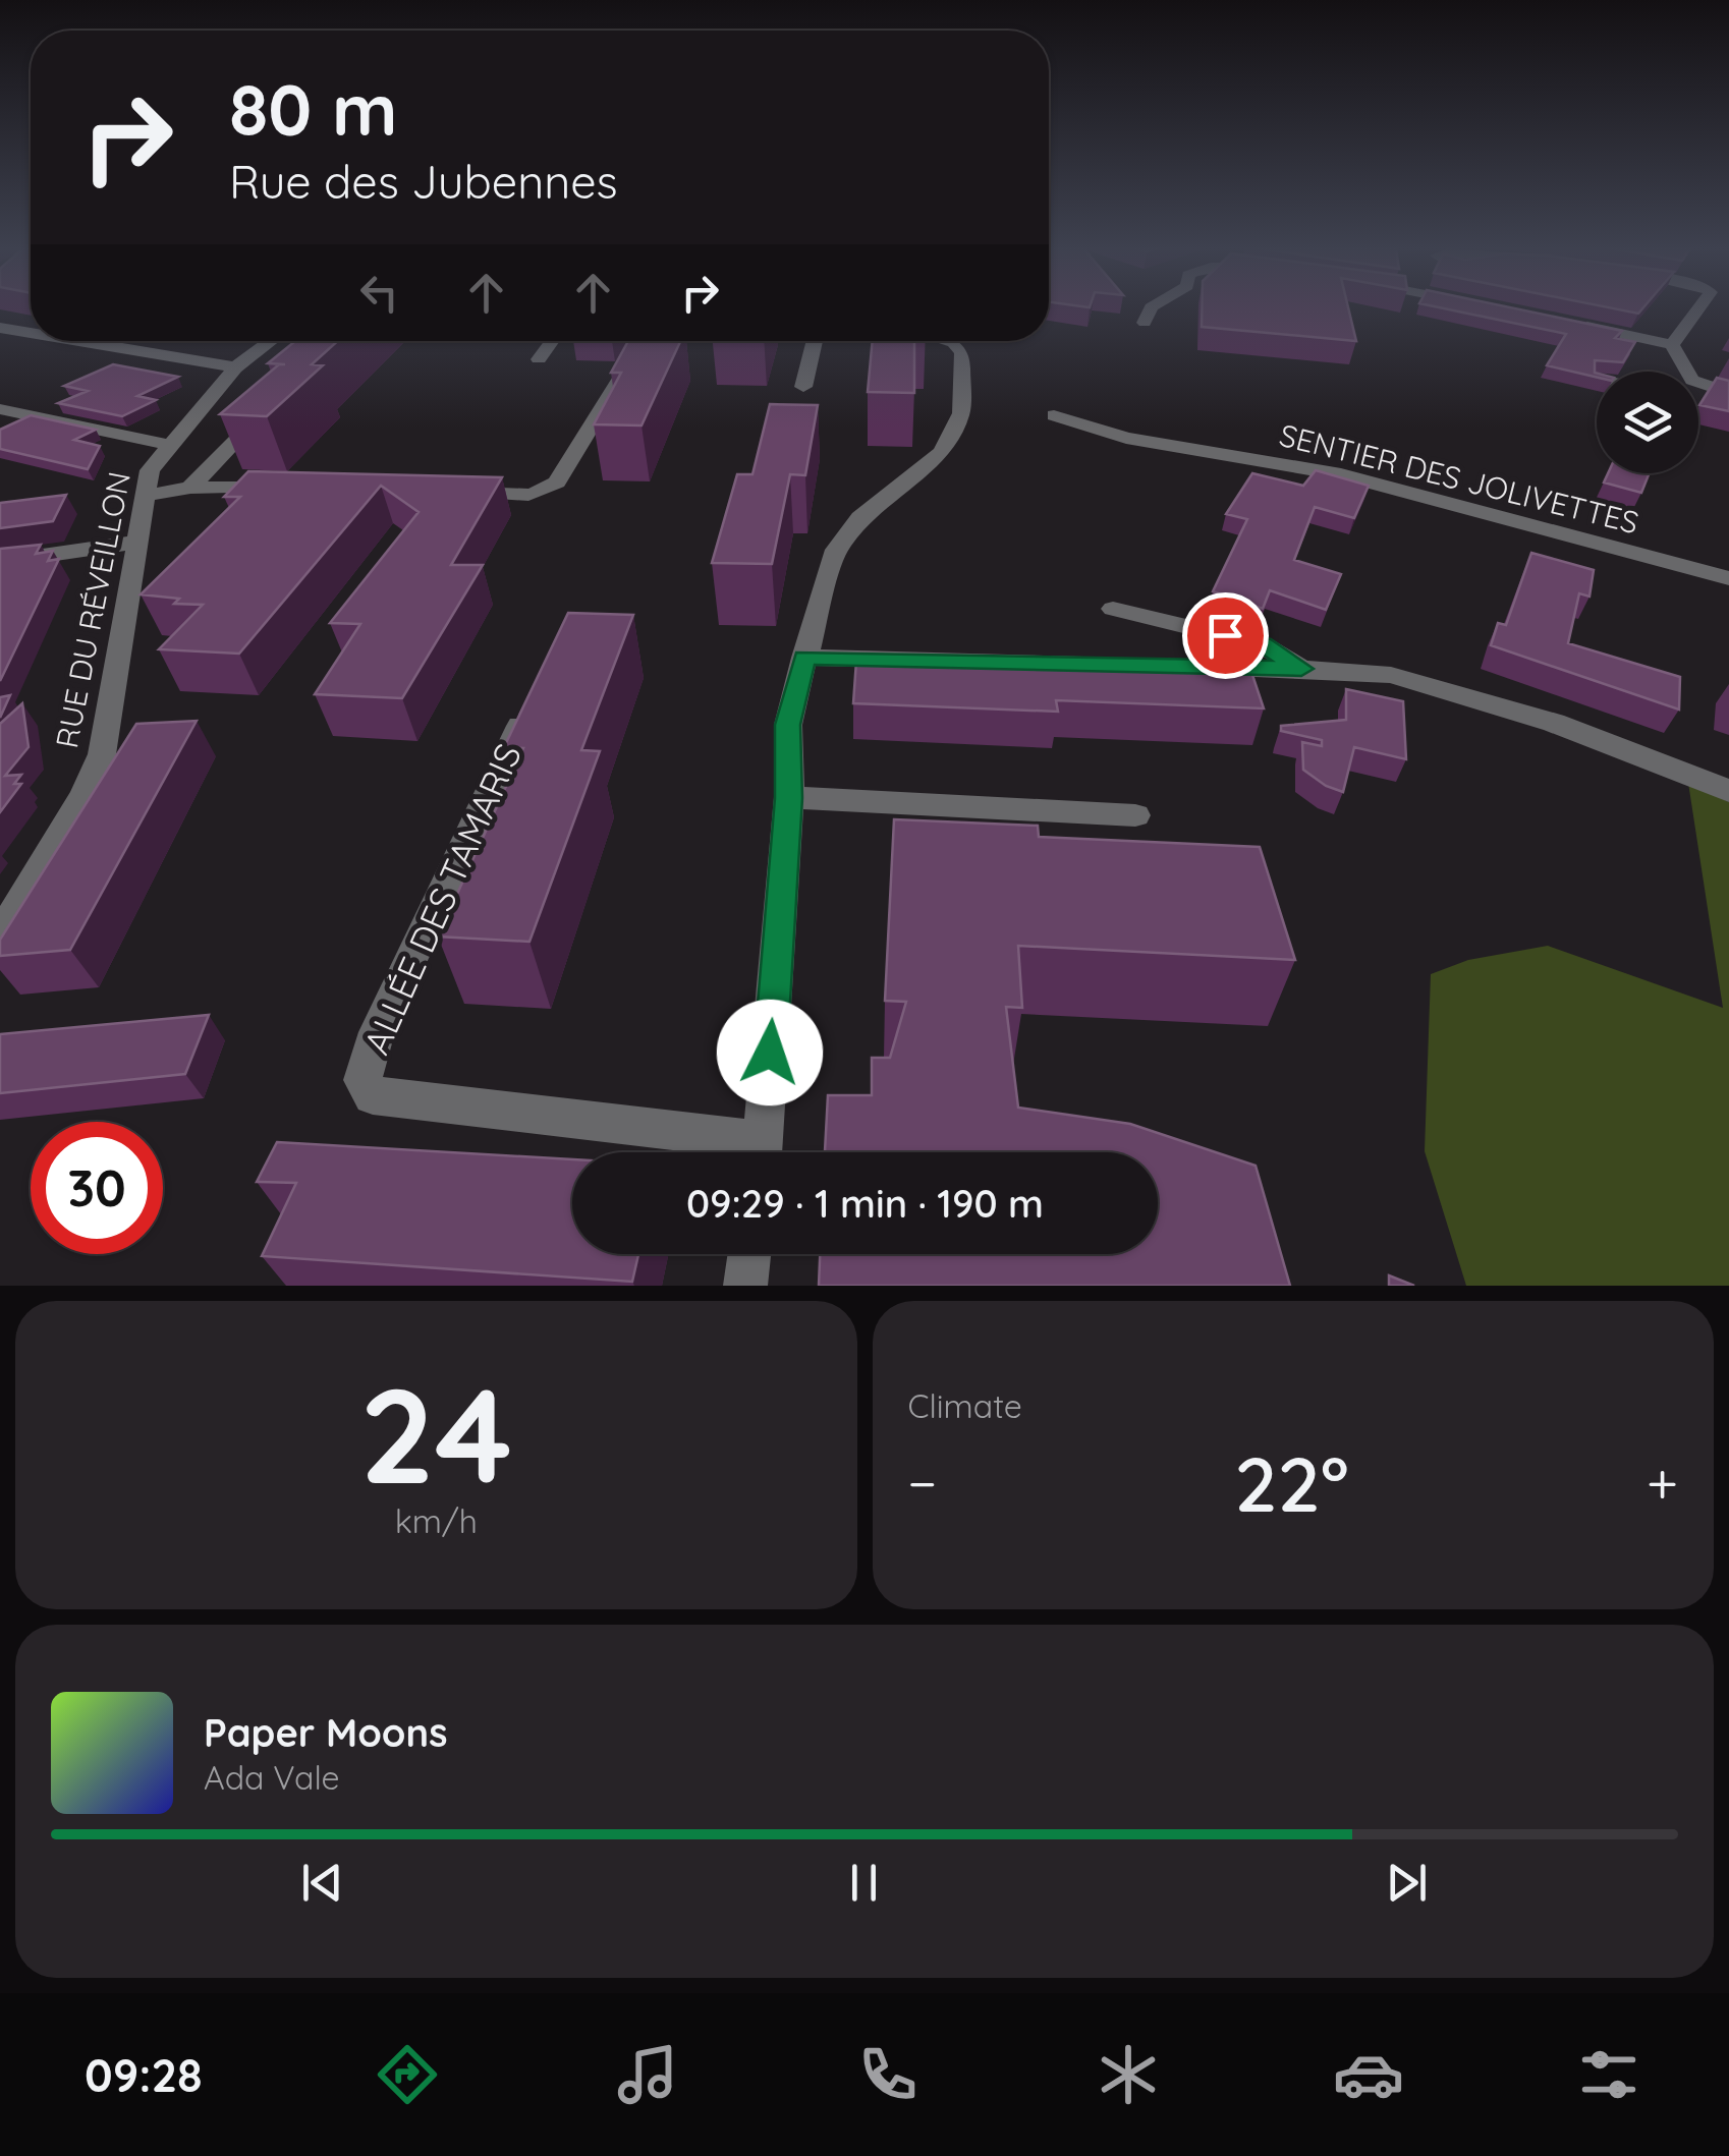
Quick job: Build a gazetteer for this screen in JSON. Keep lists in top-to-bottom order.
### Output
{
  "streets": {
    "street": ["SENTIER DES JOLIVETTES", "RUE DU RÉVEILLON", "ALLÉE DES TAMARIS"]
  },
  "page": {
    "turn": ["80 m", "Rue des Jubennes"],
    "limit": "30",
    "trip": "09:29 · 1 min · 190 m",
    "tile": [
      ["24", "km/h"],
      "Climate"
    ],
    "heat": ["−", "22°", "+"],
    "song": ["Paper Moons", "Ada Vale"],
    "tabs": "09:28"
  }
}
